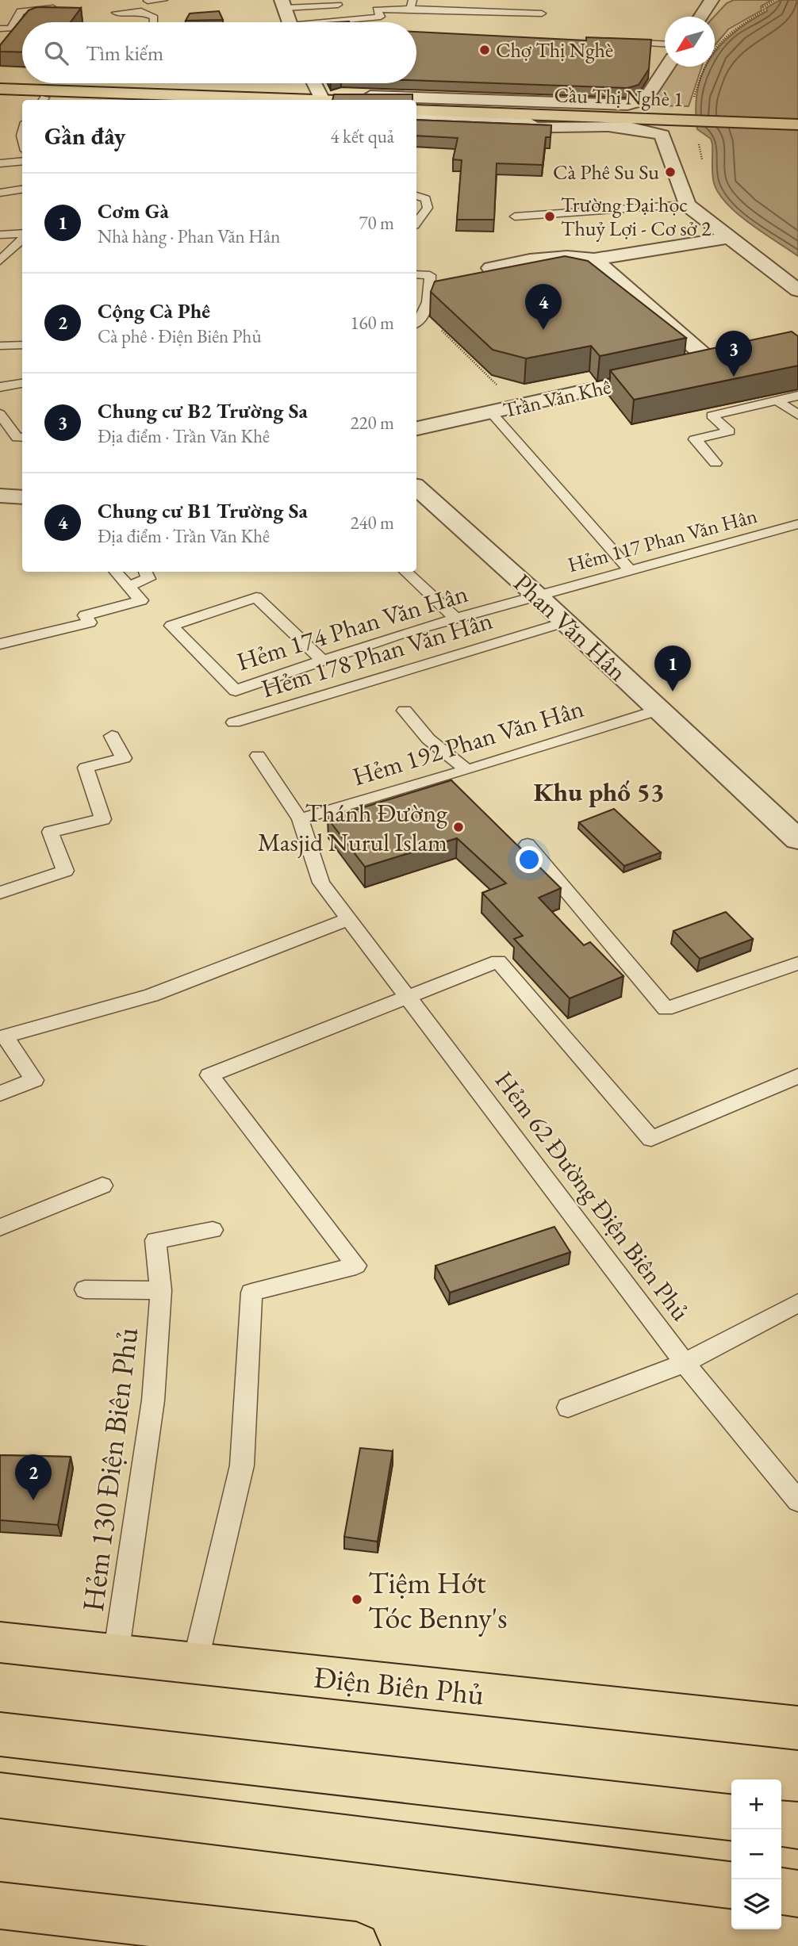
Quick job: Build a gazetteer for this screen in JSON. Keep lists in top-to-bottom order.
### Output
{
  "streets": {
    "main road": ["Cầu Thị Nghè 1", "Điện Biên Phủ"],
    "street": ["Trần Văn Khê", "Phan Văn Hân"],
    "lane": [
      "Hẻm 117 Phan Văn Hân",
      "Hẻm 174 Phan Văn Hân",
      "Hẻm 178 Phan Văn Hân",
      "Hẻm 192 Phan Văn Hân",
      "Hẻm 62 Đường Điện Biên Phủ",
      "Hẻm 130 Điện Biên Phủ"
    ]
  },
  "crossings": [
    ["Hẻm 117 Phan Văn Hân", "Hẻm 174 Phan Văn Hân"],
    ["Hẻm 117 Phan Văn Hân", "Phan Văn Hân"],
    ["Hẻm 174 Phan Văn Hân", "Phan Văn Hân"],
    ["Phan Văn Hân", "Hẻm 178 Phan Văn Hân"],
    ["Phan Văn Hân", "Hẻm 192 Phan Văn Hân"],
    ["Hẻm 130 Điện Biên Phủ", "Điện Biên Phủ"]
  ],
  "districts": ["Khu phố 53"],
  "places": [
    "Chợ Thị Nghè",
    "Cà Phê Su Su",
    "Trường Đại học Thuỷ Lợi - Cơ sở 2",
    "Thánh Đường Masjid Nurul Islam",
    "Tiệm Hớt Tóc Benny's"
  ],
  "north": "bottom left",
  "page": {
    "search": "Tìm kiếm",
    "heading": ["Gần đây", "4 kết quả"],
    "list": [
      {
        "mark": "1",
        "name": "Cơm Gà",
        "note": "Nhà hàng · Phan Văn Hân",
        "value": "70 m"
      },
      {
        "mark": "2",
        "name": "Cộng Cà Phê",
        "note": "Cà phê · Điện Biên Phủ",
        "value": "160 m"
      },
      {
        "mark": "3",
        "name": "Chung cư B2 Trường Sa",
        "note": "Địa điểm · Trần Văn Khê",
        "value": "220 m"
      },
      {
        "mark": "4",
        "name": "Chung cư B1 Trường Sa",
        "note": "Địa điểm · Trần Văn Khê",
        "value": "240 m"
      }
    ],
    "pins": [
      "4",
      "3",
      "1",
      "2"
    ],
    "map_buttons": ["+", "−"]
  }
}
